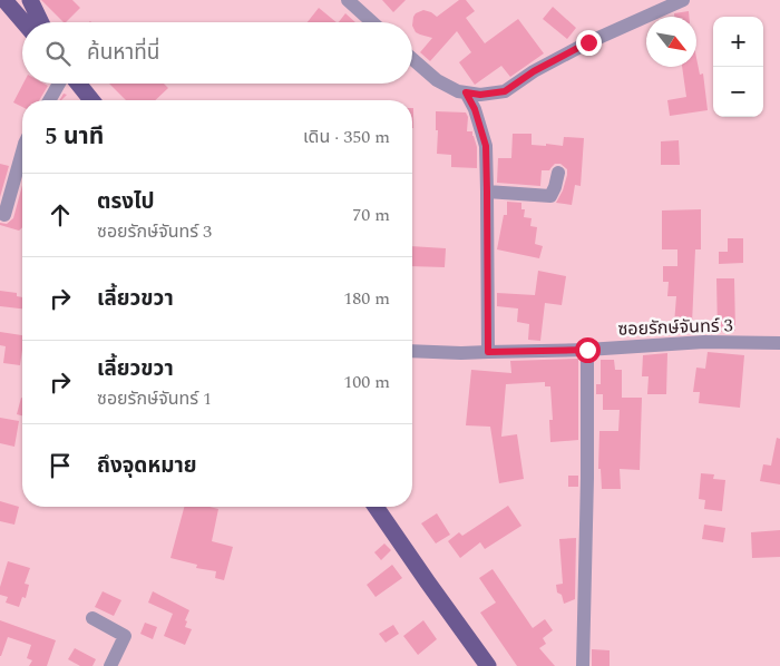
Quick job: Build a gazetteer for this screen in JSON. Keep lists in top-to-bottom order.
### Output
{
  "streets": {
    "street": ["ซอยรักษ์จันทร์ 3"]
  },
  "north": "bottom right",
  "page": {
    "map_buttons": ["+", "−"],
    "search": "ค้นหาที่นี่",
    "heading": ["5 นาที", "เดิน · 350 m"],
    "list": [
      ["ตรงไป", "ซอยรักษ์จันทร์ 3", "70 m"],
      ["เลี้ยวขวา", "180 m"],
      ["เลี้ยวขวา", "ซอยรักษ์จันทร์ 1", "100 m"],
      "ถึงจุดหมาย"
    ]
  }
}
